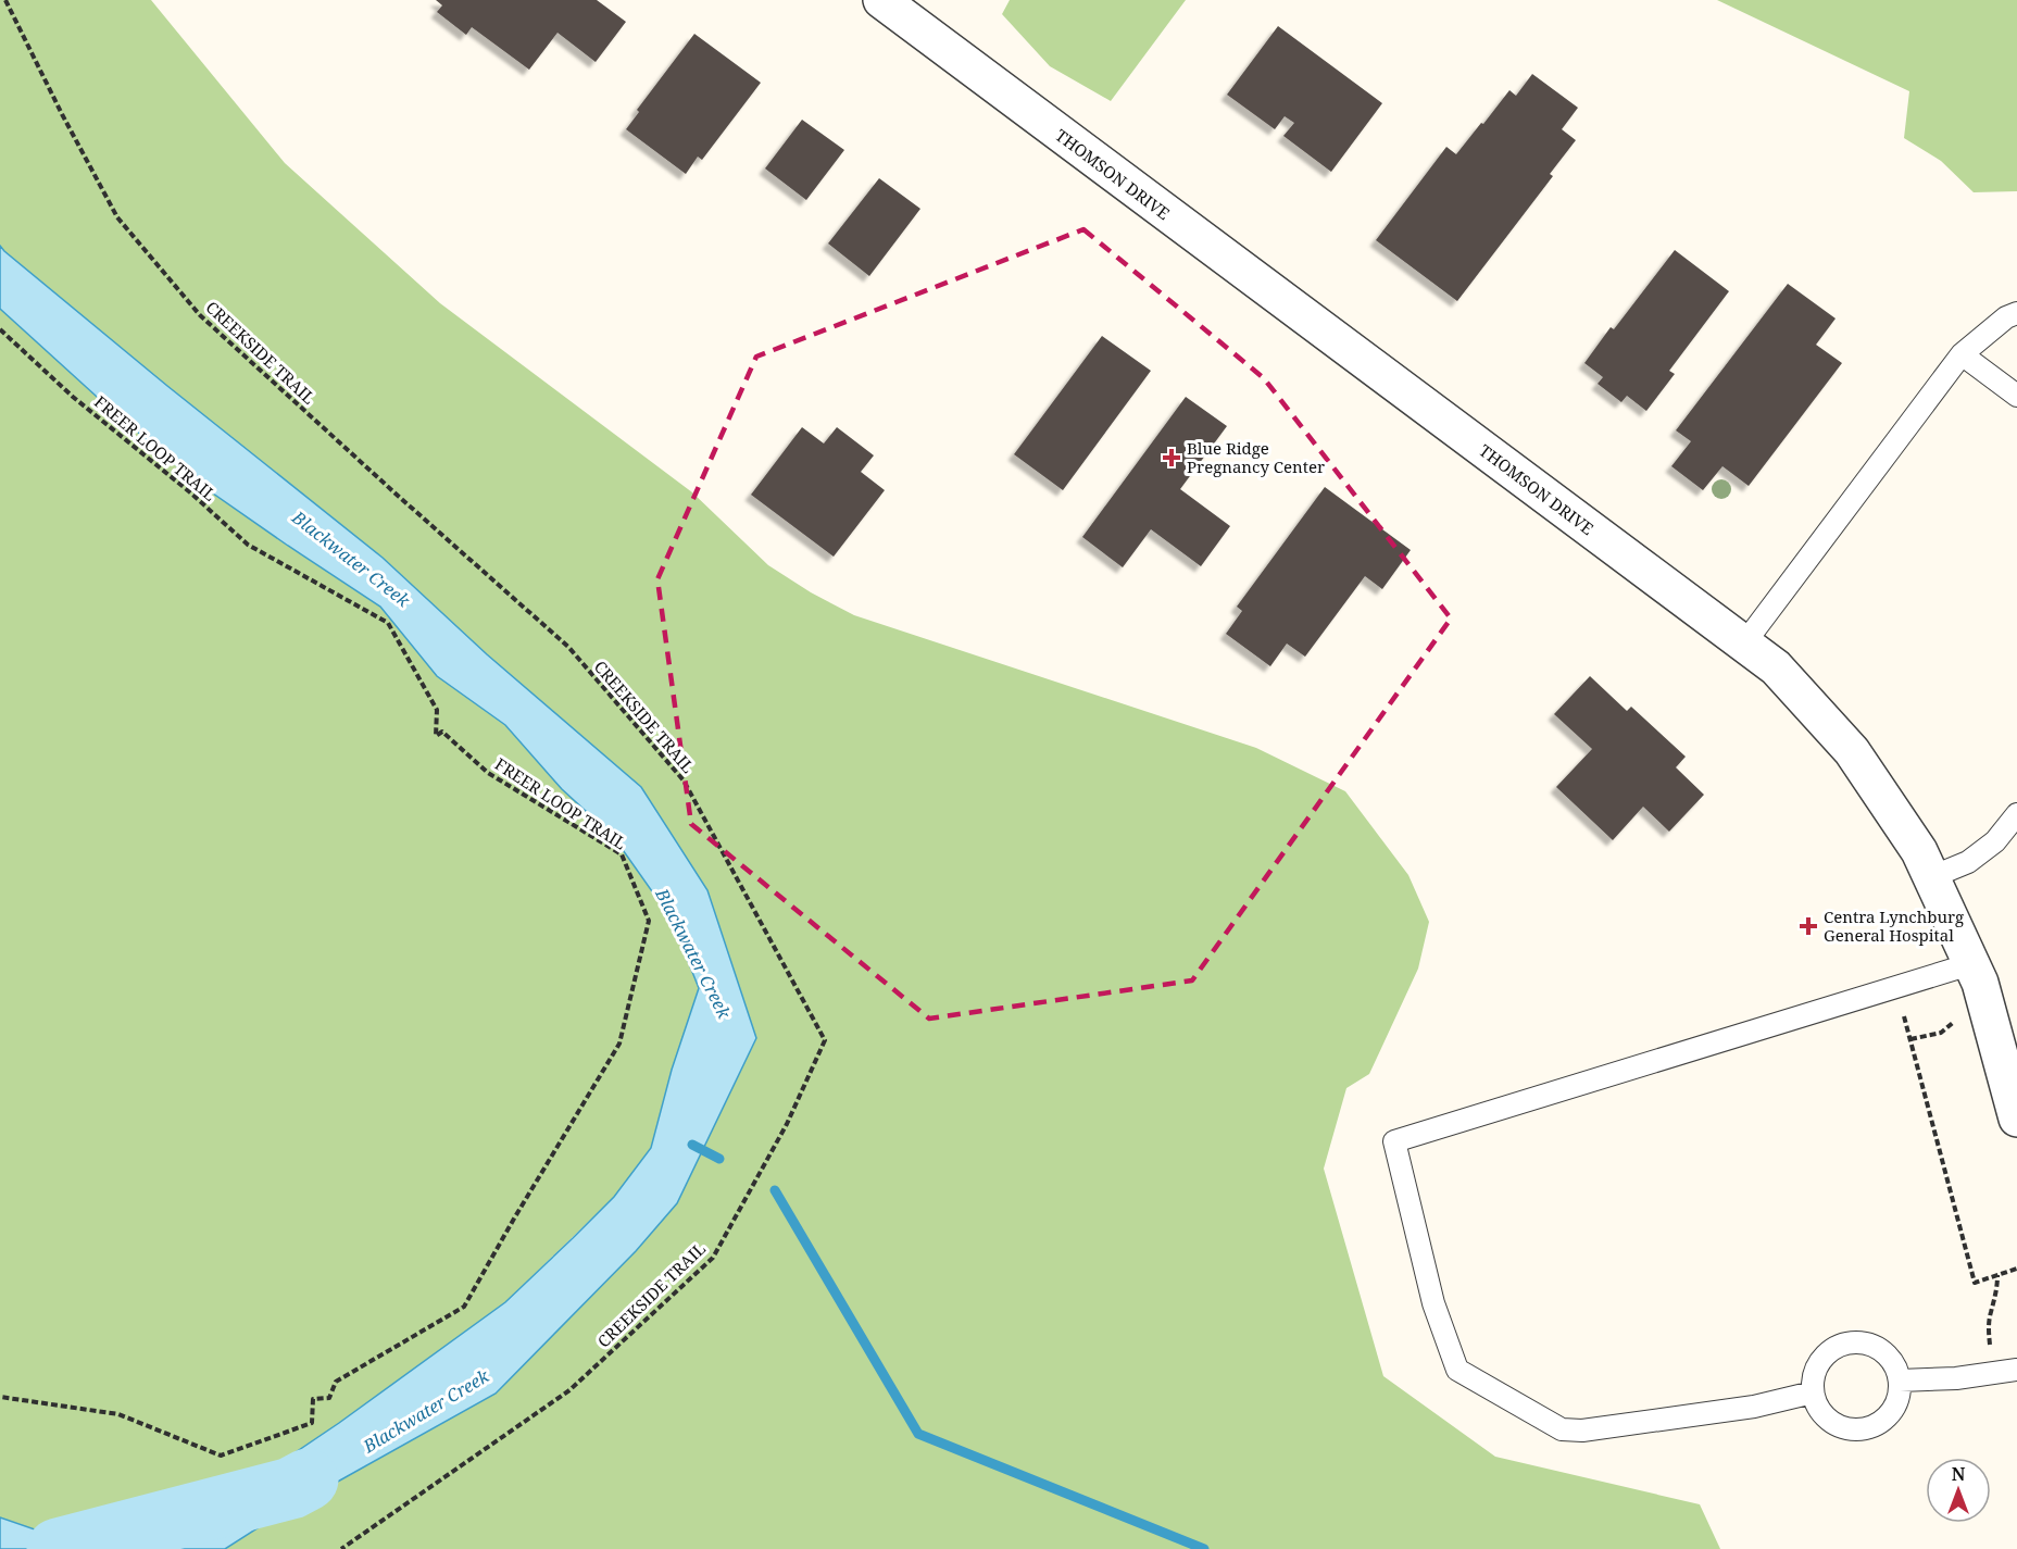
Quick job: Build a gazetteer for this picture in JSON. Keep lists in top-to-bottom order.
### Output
{
  "streets": {
    "street": ["THOMSON DRIVE"],
    "path": ["CREEKSIDE TRAIL", "FREER LOOP TRAIL"]
  },
  "water": ["Blackwater Creek"],
  "places": {
    "health": ["Blue Ridge Pregnancy Center", "Centra Lynchburg General Hospital"]
  },
  "north": "top"
}
